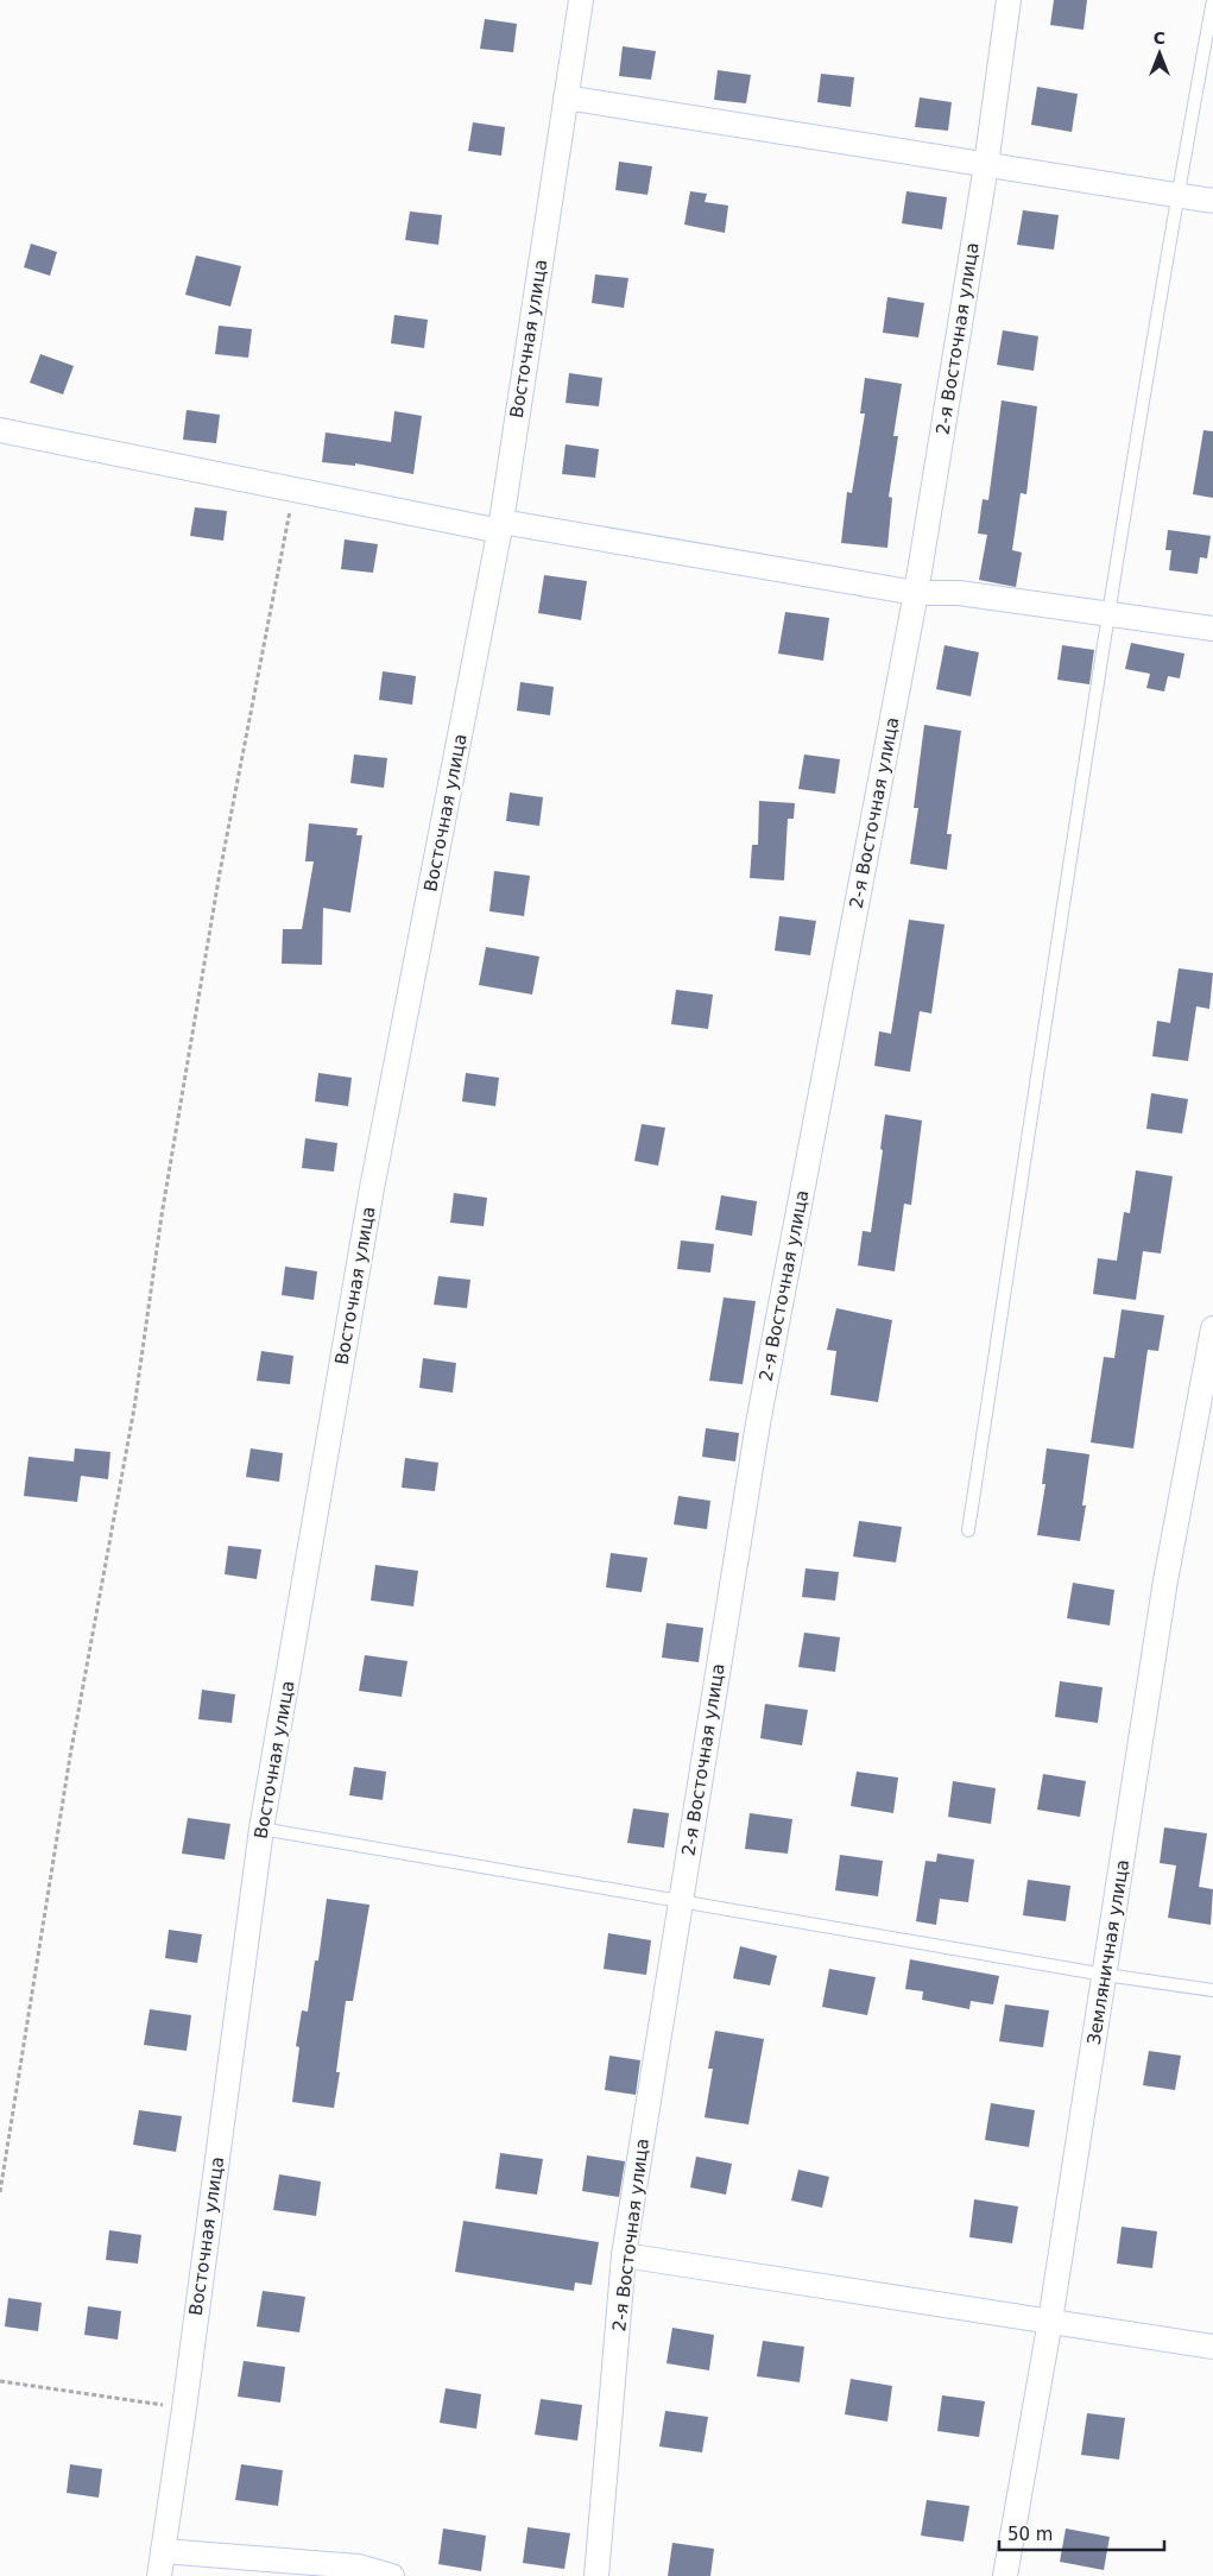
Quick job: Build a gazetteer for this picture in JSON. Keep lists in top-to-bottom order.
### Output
{
  "streets": {
    "street": ["Восточная улица", "2-я Восточная улица", "Земляничная улица"]
  },
  "scale_bar": "50 m",
  "north": "top"
}
